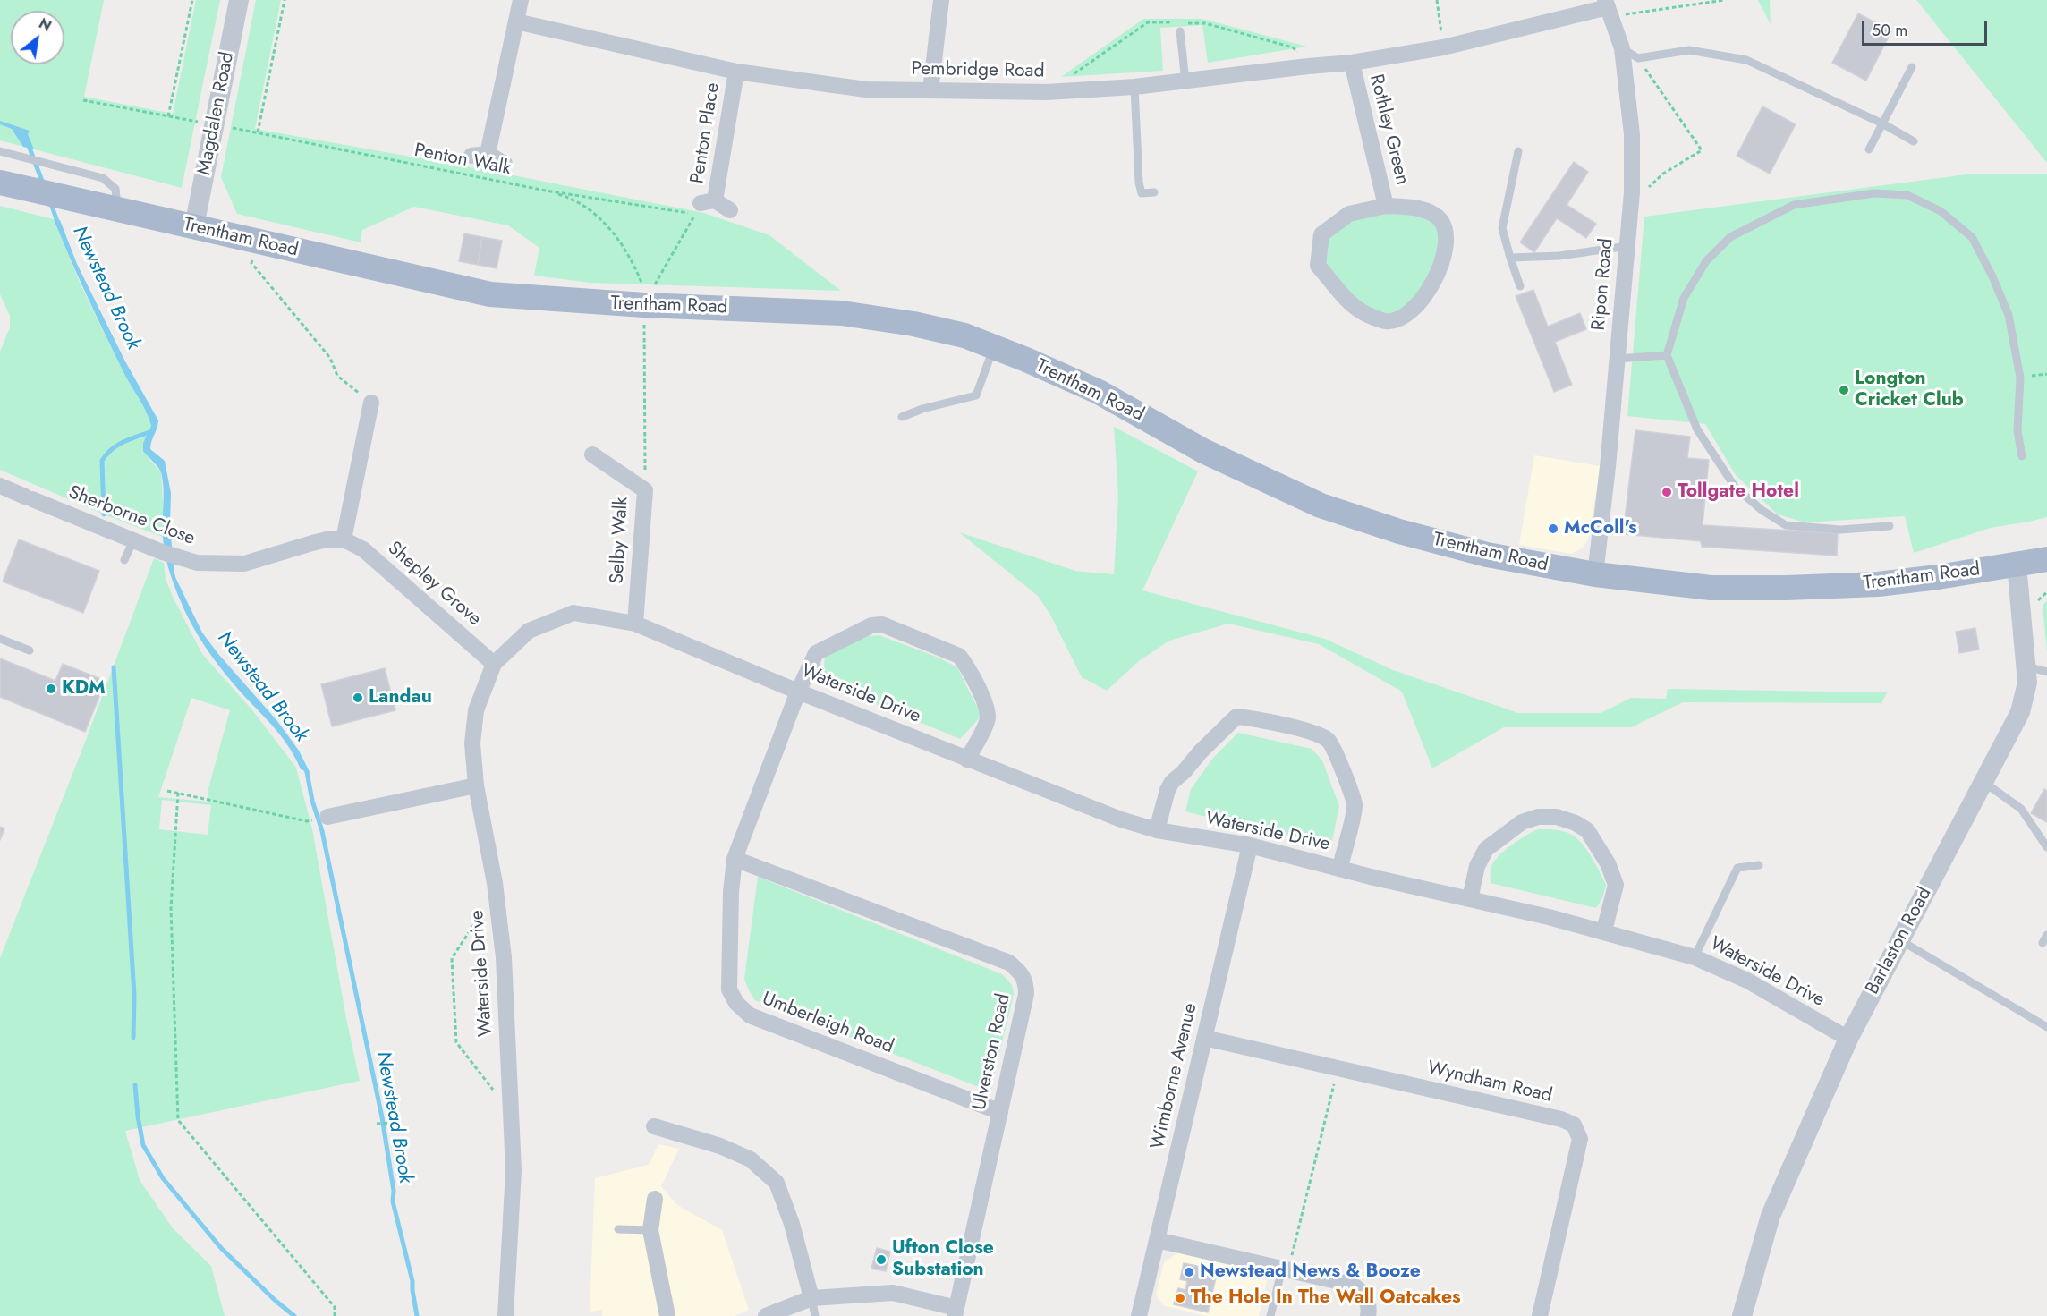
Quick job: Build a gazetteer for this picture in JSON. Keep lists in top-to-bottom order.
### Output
{
  "streets": {
    "main road": ["Trentham Road"],
    "street": [
      "Pembridge Road",
      "Magdalen Road",
      "Rothley Green",
      "Penton Place",
      "Ripon Road",
      "Sherborne Close",
      "Selby Walk",
      "Shepley Grove",
      "Waterside Drive",
      "Barlaston Road",
      "Umberleigh Road",
      "Ulverston Road",
      "Wimborne Avenue",
      "Wyndham Road"
    ],
    "path": ["Penton Walk"]
  },
  "crossings": [
    ["Pembridge Road", "Rothley Green"],
    ["Pembridge Road", "Penton Place"],
    ["Pembridge Road", "Ripon Road"],
    ["Magdalen Road", "Penton Walk"],
    ["Magdalen Road", "Trentham Road"],
    ["Penton Place", "Penton Walk"],
    ["Trentham Road", "Ripon Road"],
    ["Trentham Road", "Barlaston Road"],
    ["Sherborne Close", "Shepley Grove"],
    ["Selby Walk", "Waterside Drive"],
    ["Shepley Grove", "Waterside Drive"],
    ["Waterside Drive", "Barlaston Road"],
    ["Waterside Drive", "Umberleigh Road"],
    ["Waterside Drive", "Wimborne Avenue"],
    ["Umberleigh Road", "Ulverston Road"],
    ["Wimborne Avenue", "Wyndham Road"]
  ],
  "water": ["Newstead Brook"],
  "places": [
    "Longton Cricket Club",
    "Tollgate Hotel",
    "McColl's",
    "KDM",
    "Landau",
    "Ufton Close Substation",
    "Newstead News & Booze",
    "The Hole In The Wall Oatcakes"
  ],
  "scale_bar": "50 m",
  "north": "top right"
}
